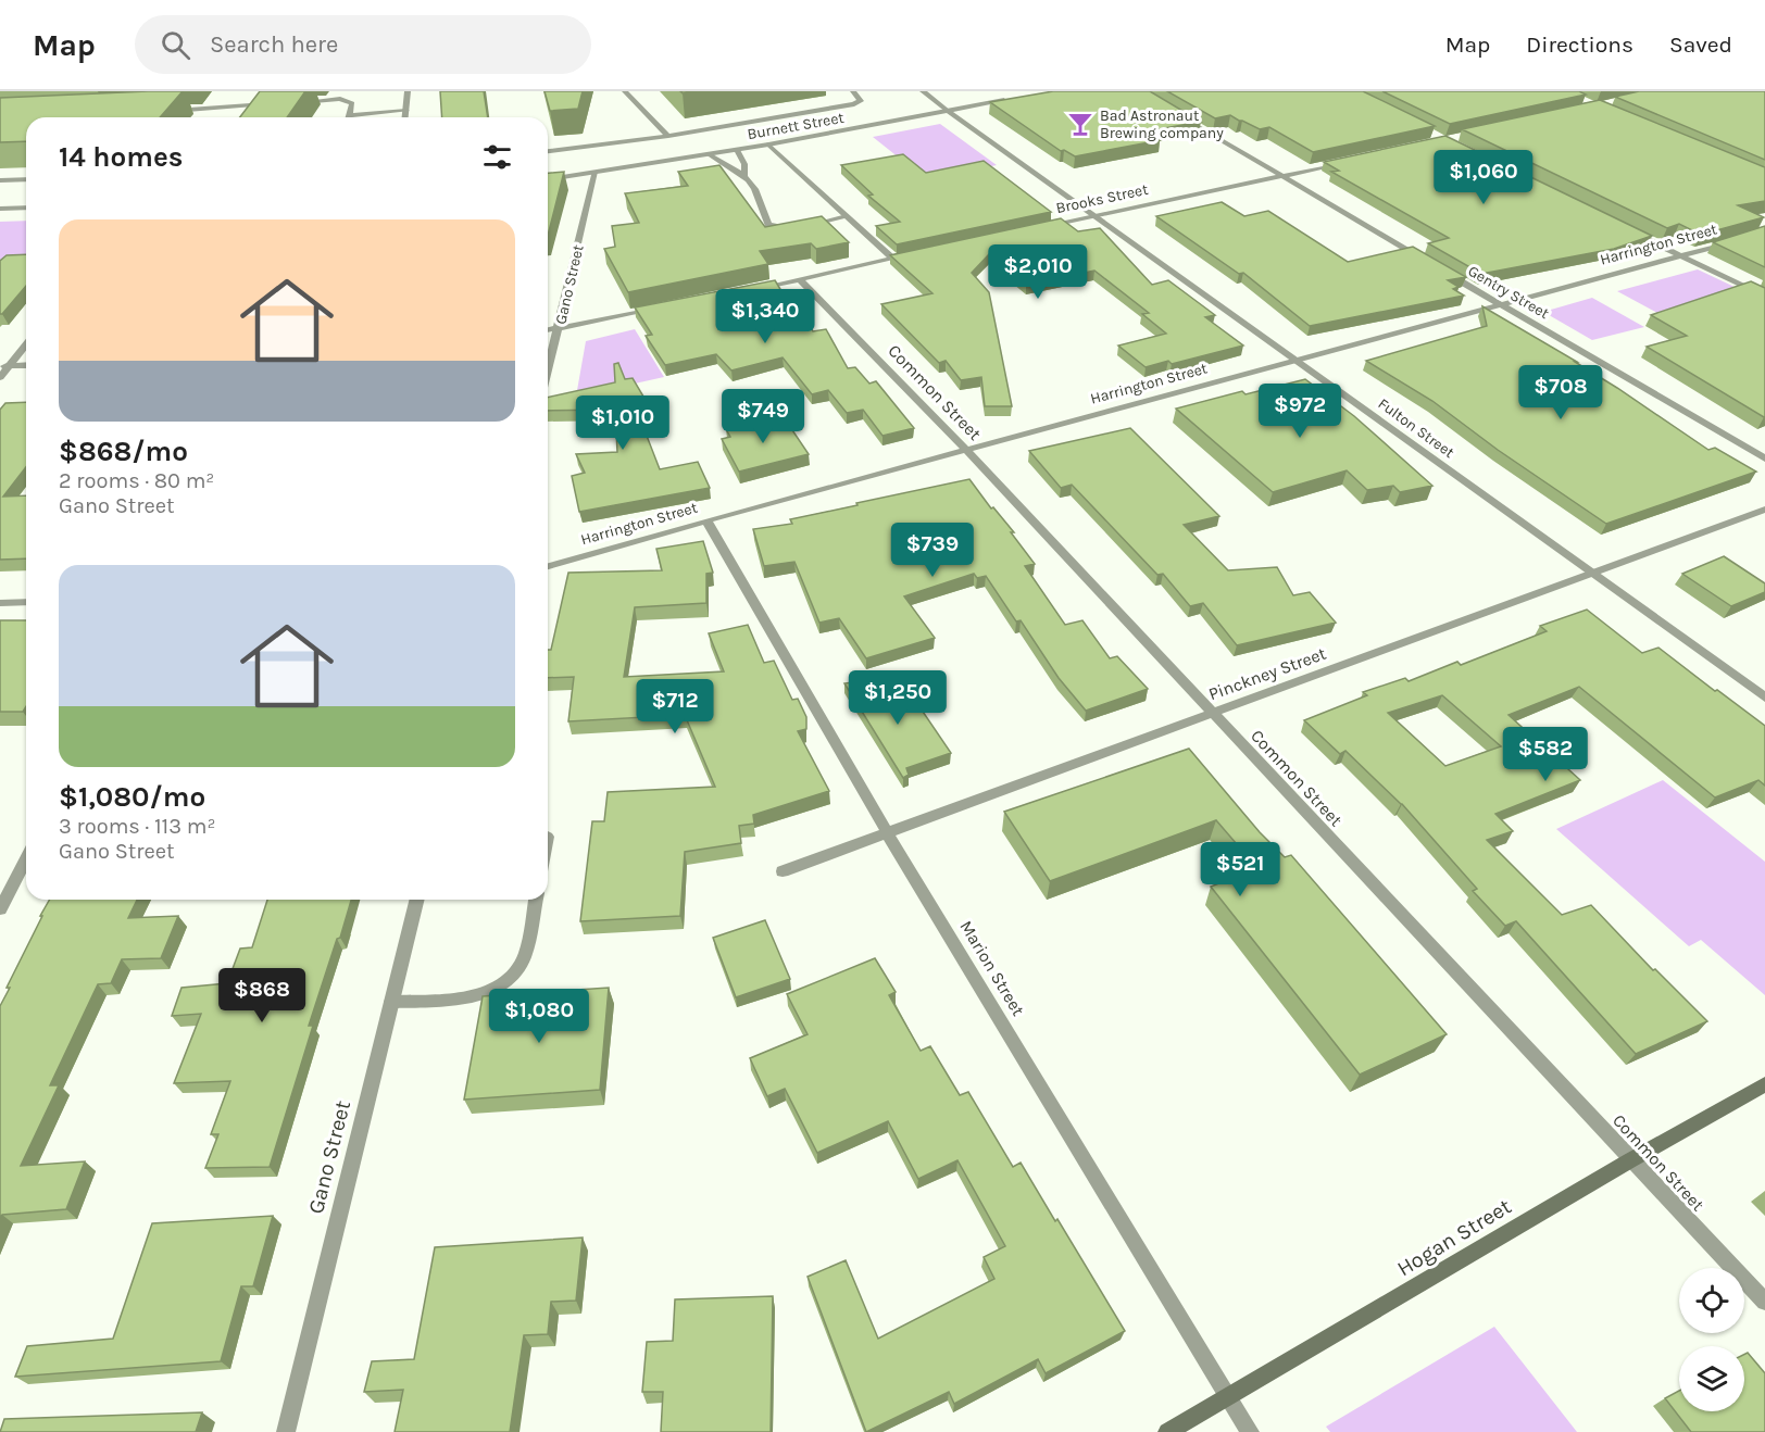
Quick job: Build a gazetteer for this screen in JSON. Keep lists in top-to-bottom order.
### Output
{
  "streets": {
    "main road": ["Hogan Street"],
    "street": [
      "Burnett Street",
      "Brooks Street",
      "Harrington Street",
      "Gano Street",
      "Gentry Street",
      "Common Street",
      "Fulton Street",
      "Pinckney Street",
      "Marion Street"
    ]
  },
  "crossings": [
    ["Burnett Street", "Gano Street"],
    ["Burnett Street", "Fulton Street"],
    ["Brooks Street", "Fulton Street"],
    ["Harrington Street", "Gentry Street"],
    ["Harrington Street", "Common Street"],
    ["Harrington Street", "Fulton Street"],
    ["Harrington Street", "Marion Street"],
    ["Common Street", "Pinckney Street"],
    ["Common Street", "Hogan Street"],
    ["Fulton Street", "Pinckney Street"],
    ["Pinckney Street", "Marion Street"],
    ["Marion Street", "Hogan Street"]
  ],
  "places": {
    "bar": ["Bad Astronaut Brewing company"]
  },
  "page": {
    "header": "Map",
    "search": "Search here",
    "nav": ["Map", "Directions", "Saved"],
    "heading": "14 homes",
    "price": [
      "$1,060",
      "$2,010",
      "$1,340",
      "$708",
      "$972",
      "$749",
      "$1,010",
      "$739",
      "$1,250",
      "$712",
      "$582",
      "$521",
      "$868",
      "$1,080"
    ],
    "list": [
      {
        "name": "$868/mo",
        "note": "2 rooms · 80 m² · Gano Street"
      },
      {
        "name": "$1,080/mo",
        "note": "3 rooms · 113 m² · Gano Street"
      }
    ]
  }
}
